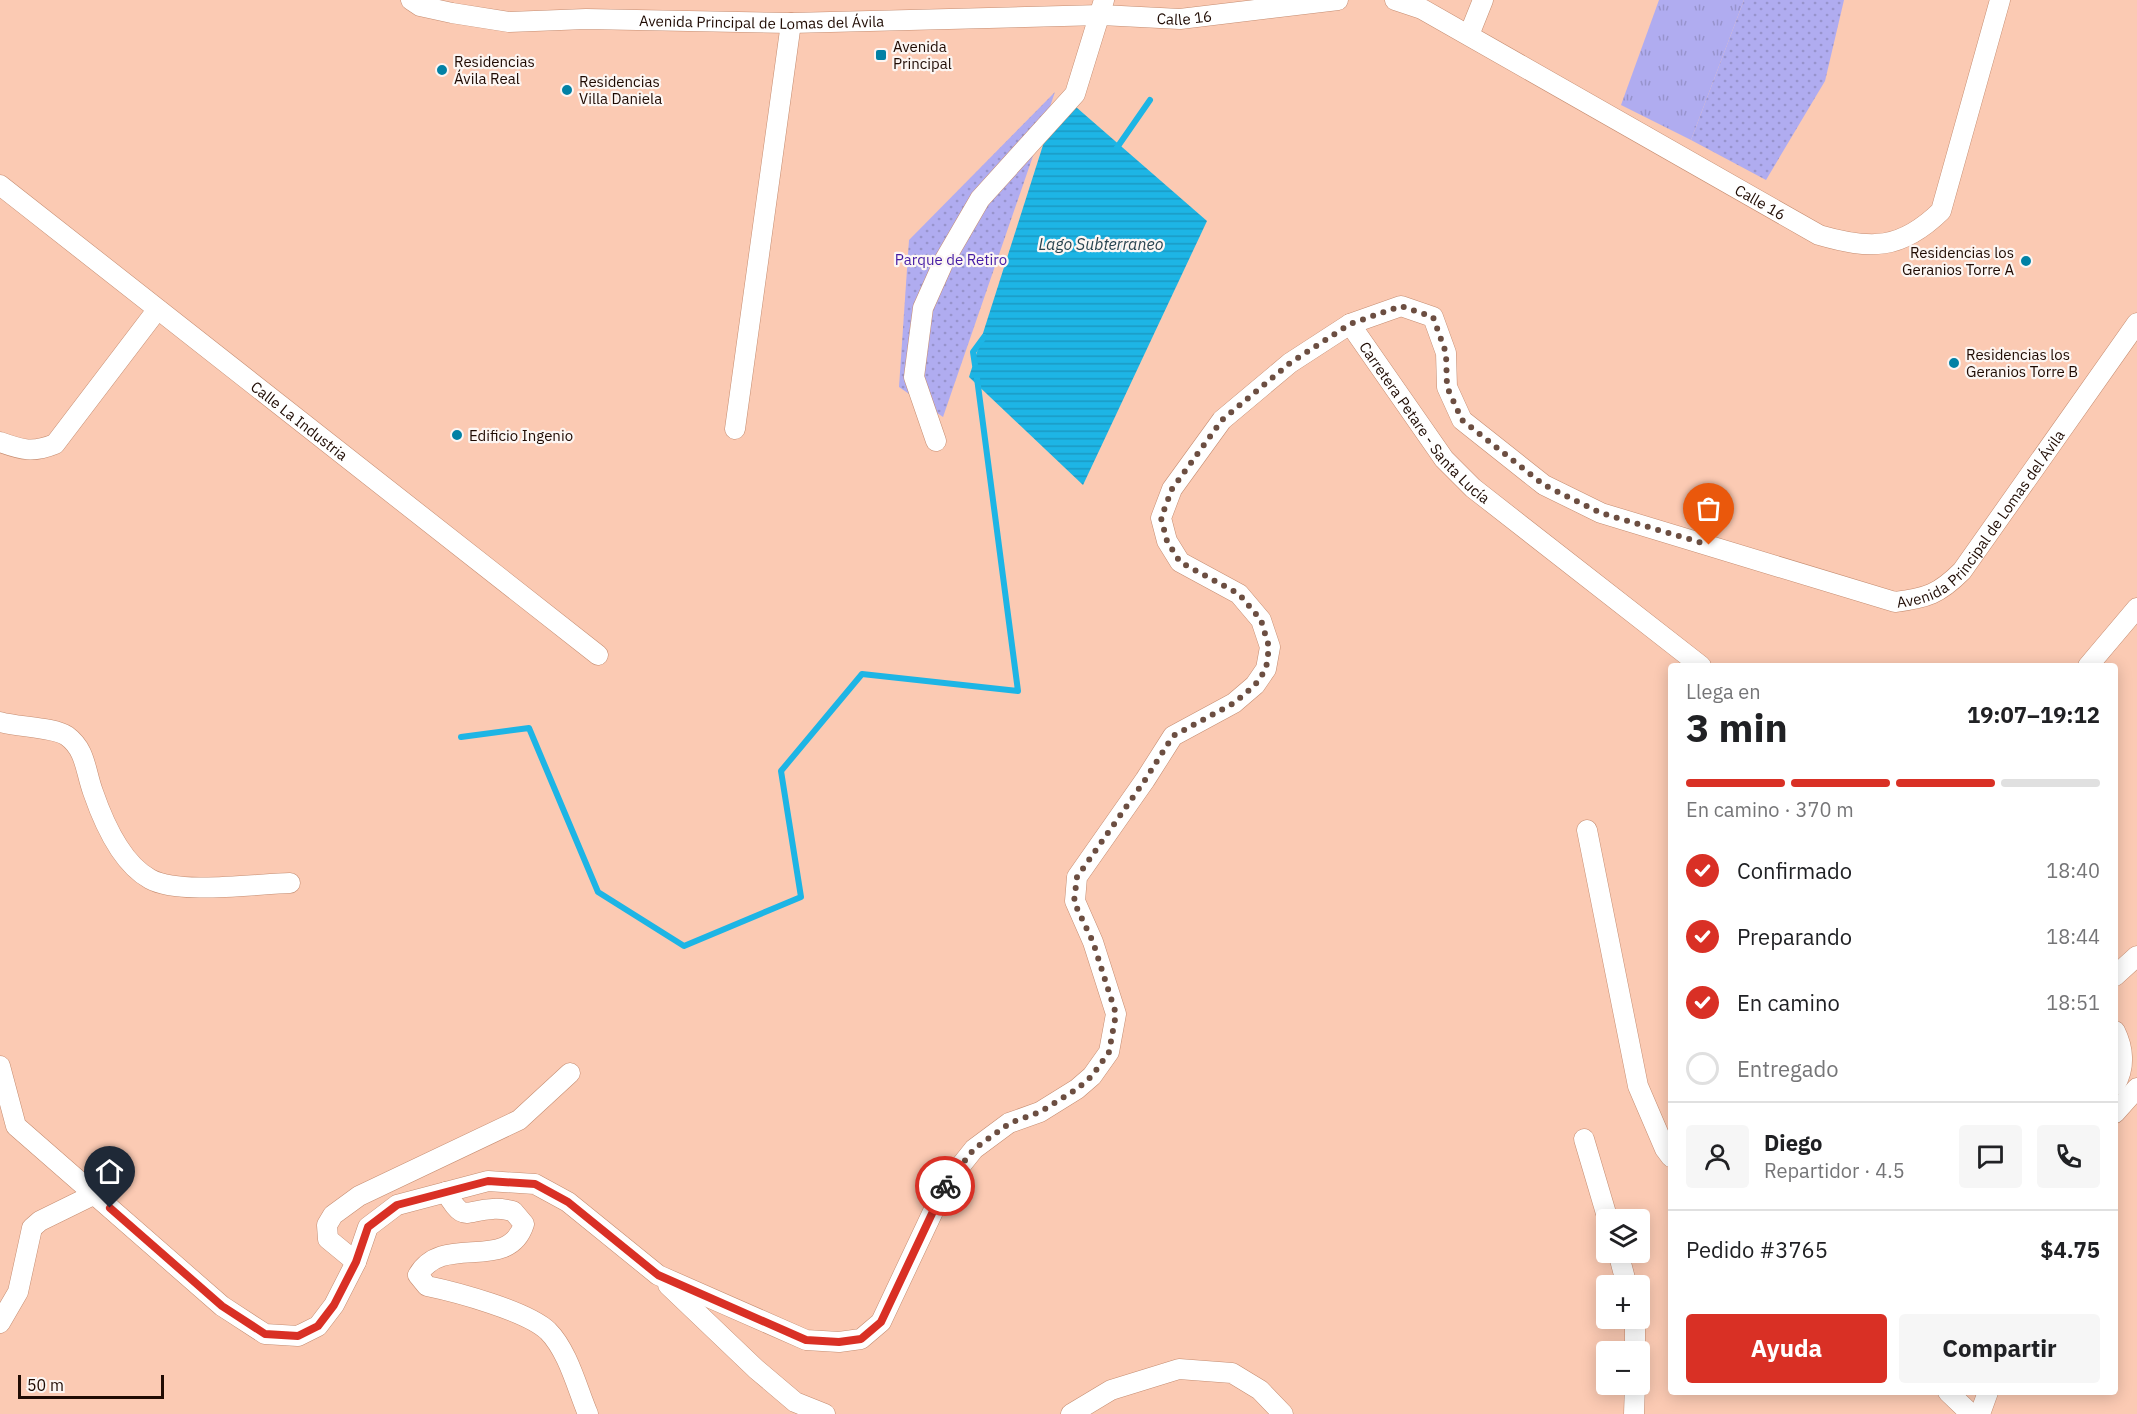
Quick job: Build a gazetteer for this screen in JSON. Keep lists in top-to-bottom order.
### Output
{
  "streets": {
    "street": [
      "Calle 16",
      "Avenida Principal de Lomas del Ávila",
      "Calle La Industria",
      "Carretera Petare - Santa Lucía"
    ]
  },
  "crossings": [
    ["Calle 16", "Avenida Principal de Lomas del Ávila"],
    ["Avenida Principal de Lomas del Ávila", "Carretera Petare - Santa Lucía"]
  ],
  "water": ["Lago Subterraneo"],
  "parks": ["Parque de Retiro"],
  "places": {
    "transit": ["Avenida Principal"],
    "other": [
      "Residencias Ávila Real",
      "Residencias Villa Daniela",
      "Residencias los Geranios Torre A",
      "Residencias los Geranios Torre B",
      "Edificio Ingenio"
    ]
  },
  "scale_bar": "50 m",
  "page": {
    "heading": ["3 min", "Llega en", "19:07–19:12"],
    "panel": [
      "Diego",
      "Repartidor · 4.5",
      "Pedido #3765",
      "$4.75"
    ],
    "bar": "En camino · 370 m",
    "list": [
      ["Confirmado", "18:40"],
      ["Preparando", "18:44"],
      ["En camino", "18:51"],
      "Entregado"
    ],
    "map_buttons": ["+", "−"],
    "buttons": ["Ayuda", "Compartir"],
    "scale": "50 m"
  }
}
